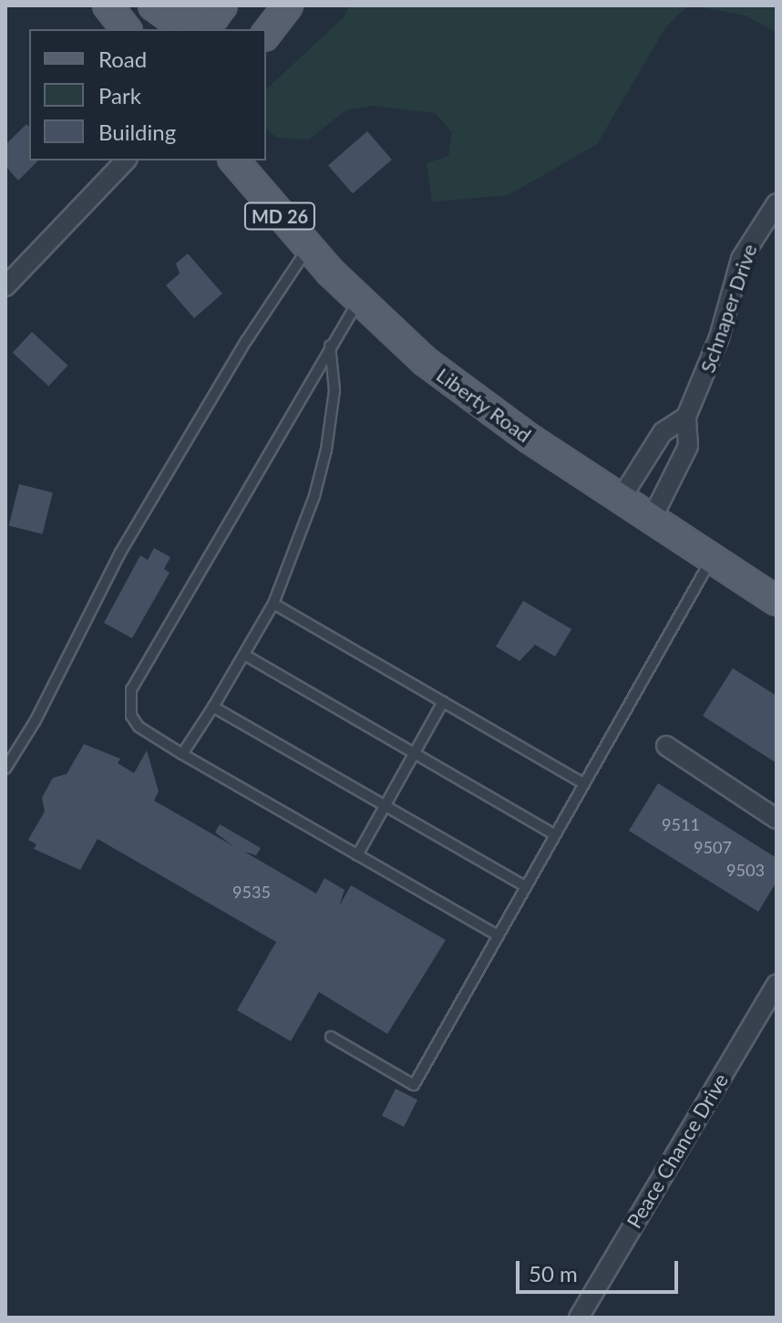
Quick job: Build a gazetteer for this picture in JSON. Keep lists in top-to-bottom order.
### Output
{
  "streets": {
    "main road": ["MD 26", "Liberty Road"],
    "street": ["Schnaper Drive", "Peace Chance Drive"]
  },
  "crossings": [
    ["Schnaper Drive", "Liberty Road"]
  ],
  "house_numbers": [
    "9511",
    "9507",
    "9503",
    "9535"
  ],
  "legend": ["Road", "Park", "Building"],
  "scale_bar": "50 m"
}
